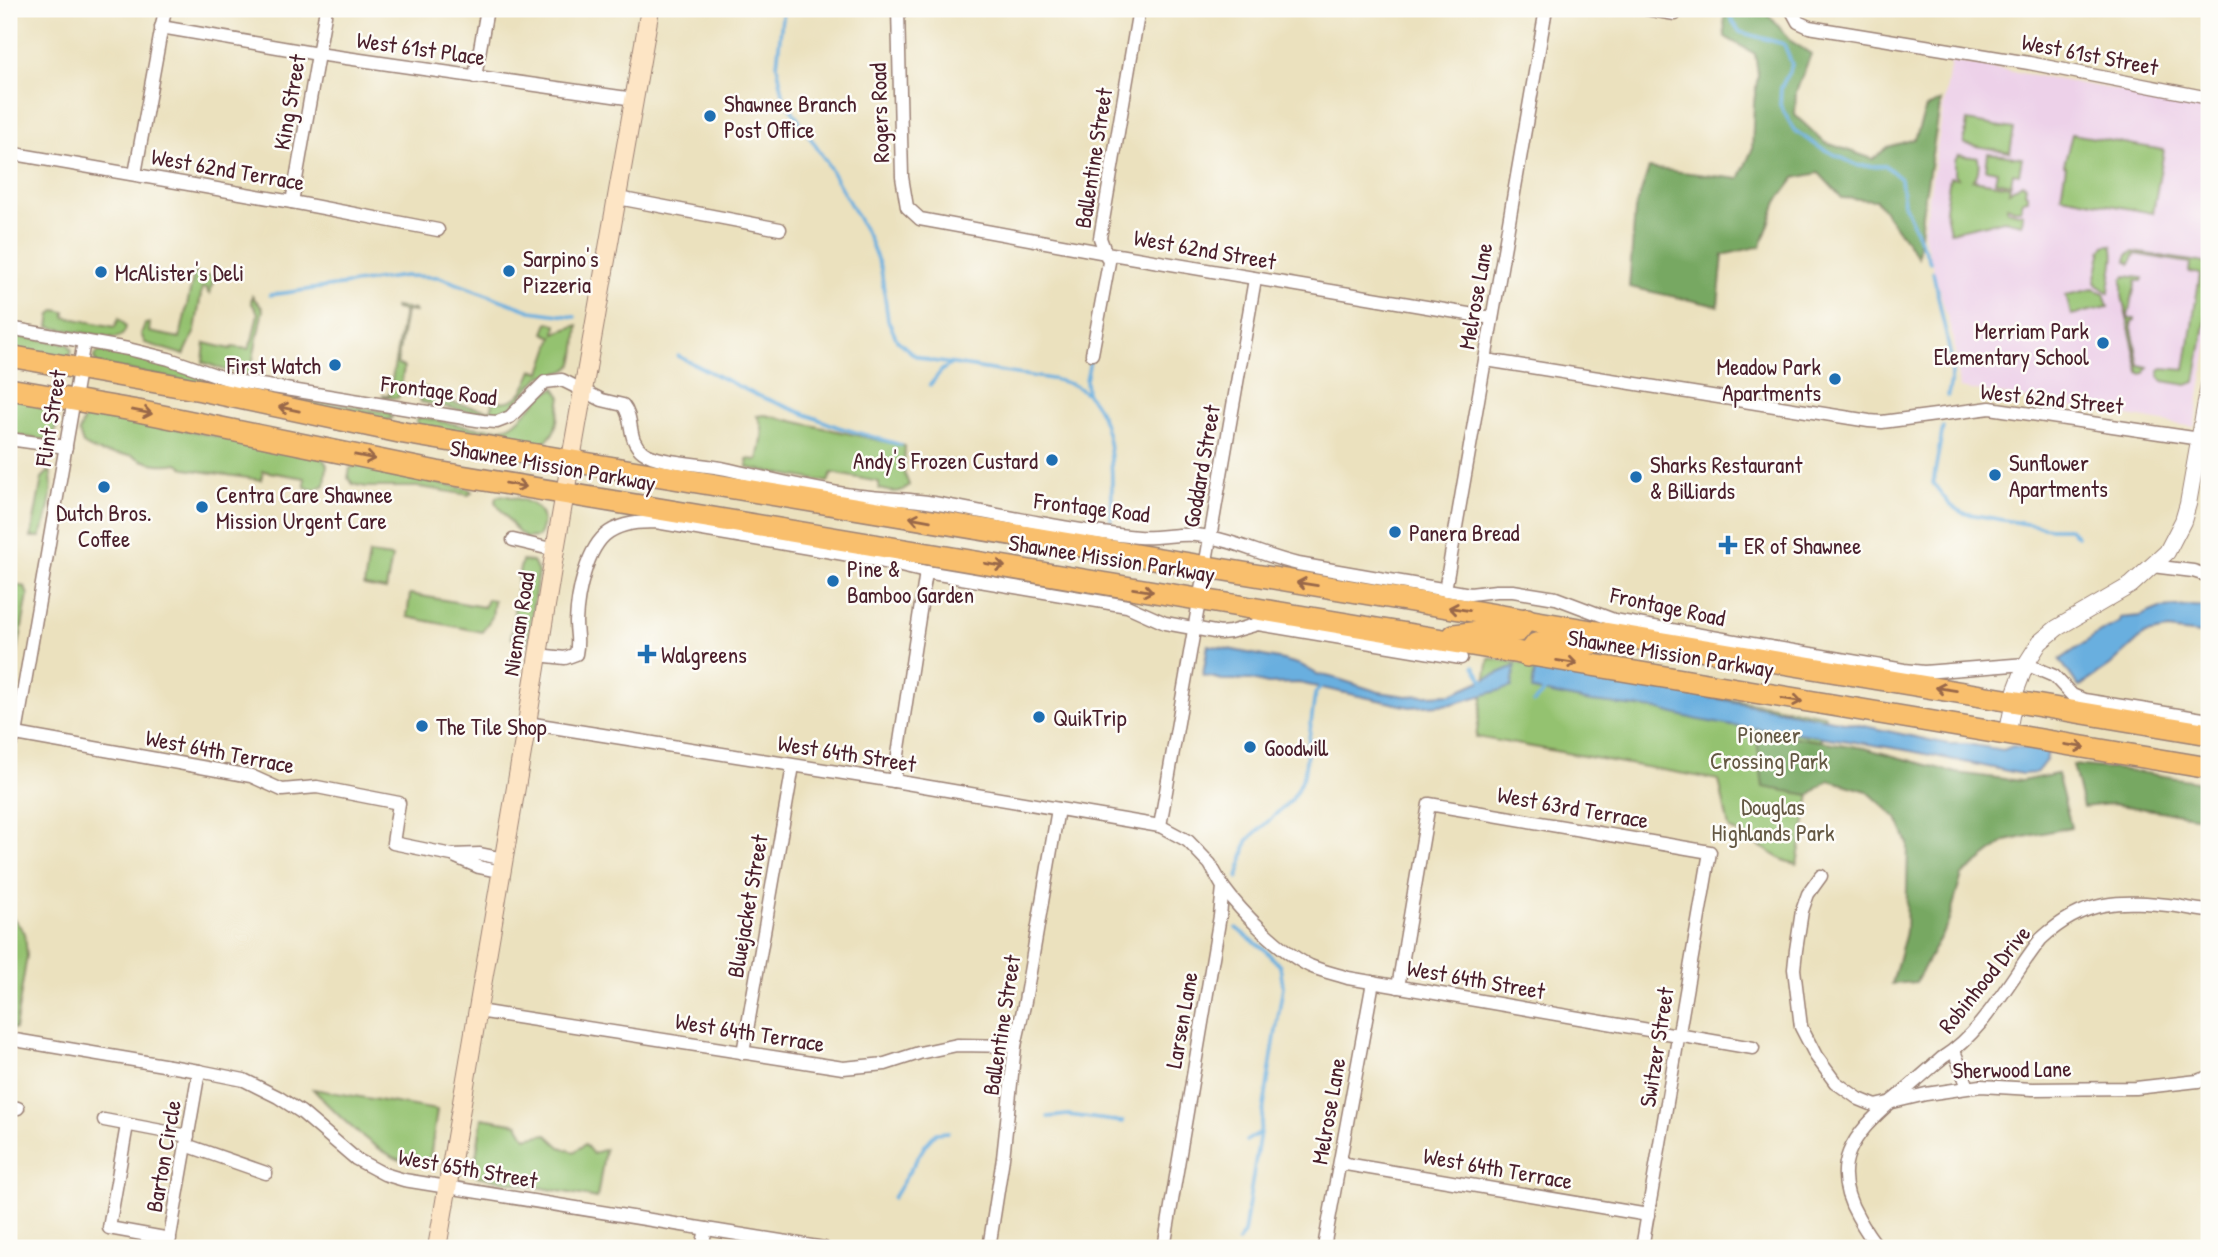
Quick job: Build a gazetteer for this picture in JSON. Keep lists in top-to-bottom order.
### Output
{
  "streets": {
    "highway": ["Shawnee Mission Parkway"],
    "main road": ["Nieman Road"],
    "street": [
      "West 61st Place",
      "West 61st Street",
      "King Street",
      "Rogers Road",
      "Ballentine Street",
      "West 62nd Terrace",
      "West 62nd Street",
      "Melrose Lane",
      "Frontage Road",
      "Flint Street",
      "Goddard Street",
      "West 64th Terrace",
      "West 64th Street",
      "West 63rd Terrace",
      "Bluejacket Street",
      "Robinhood Drive",
      "Larsen Lane",
      "Switzer Street",
      "Sherwood Lane",
      "Barton Circle",
      "West 65th Street"
    ]
  },
  "crossings": [
    ["West 61st Place", "King Street"],
    ["West 61st Place", "Nieman Road"],
    ["King Street", "West 62nd Terrace"],
    ["Rogers Road", "West 62nd Street"],
    ["Ballentine Street", "West 62nd Street"],
    ["Ballentine Street", "West 64th Terrace"],
    ["Ballentine Street", "West 64th Street"],
    ["West 62nd Street", "Melrose Lane"],
    ["West 62nd Street", "Goddard Street"],
    ["Melrose Lane", "Frontage Road"],
    ["Melrose Lane", "West 64th Terrace"],
    ["Melrose Lane", "West 64th Street"],
    ["Frontage Road", "Flint Street"],
    ["Frontage Road", "Goddard Street"],
    ["Frontage Road", "Nieman Road"],
    ["Flint Street", "Shawnee Mission Parkway"],
    ["Flint Street", "West 64th Terrace"],
    ["Shawnee Mission Parkway", "Goddard Street"],
    ["Shawnee Mission Parkway", "Nieman Road"],
    ["Goddard Street", "West 64th Street"],
    ["Nieman Road", "West 64th Terrace"],
    ["Nieman Road", "West 64th Street"],
    ["Nieman Road", "West 65th Street"],
    ["West 64th Terrace", "Bluejacket Street"],
    ["West 64th Terrace", "Switzer Street"],
    ["West 64th Street", "West 63rd Terrace"],
    ["West 64th Street", "Bluejacket Street"],
    ["West 64th Street", "Larsen Lane"],
    ["West 64th Street", "Switzer Street"],
    ["West 63rd Terrace", "Switzer Street"],
    ["Robinhood Drive", "Sherwood Lane"],
    ["Barton Circle", "West 65th Street"]
  ],
  "parks": ["Pioneer Crossing Park", "Douglas Highlands Park"],
  "places": {
    "other": [
      "Shawnee Branch Post Office",
      "Sarpino's Pizzeria",
      "McAlister's Deli",
      "Merriam Park Elementary School",
      "First Watch",
      "Meadow Park Apartments",
      "Andy's Frozen Custard",
      "Sunflower Apartments",
      "Sharks Restaurant & Billiards",
      "Dutch Bros. Coffee",
      "Centra Care Shawnee Mission Urgent Care",
      "Panera Bread",
      "Pine & Bamboo Garden",
      "QuikTrip",
      "The Tile Shop",
      "Goodwill"
    ],
    "health": ["ER of Shawnee", "Walgreens"]
  }
}
